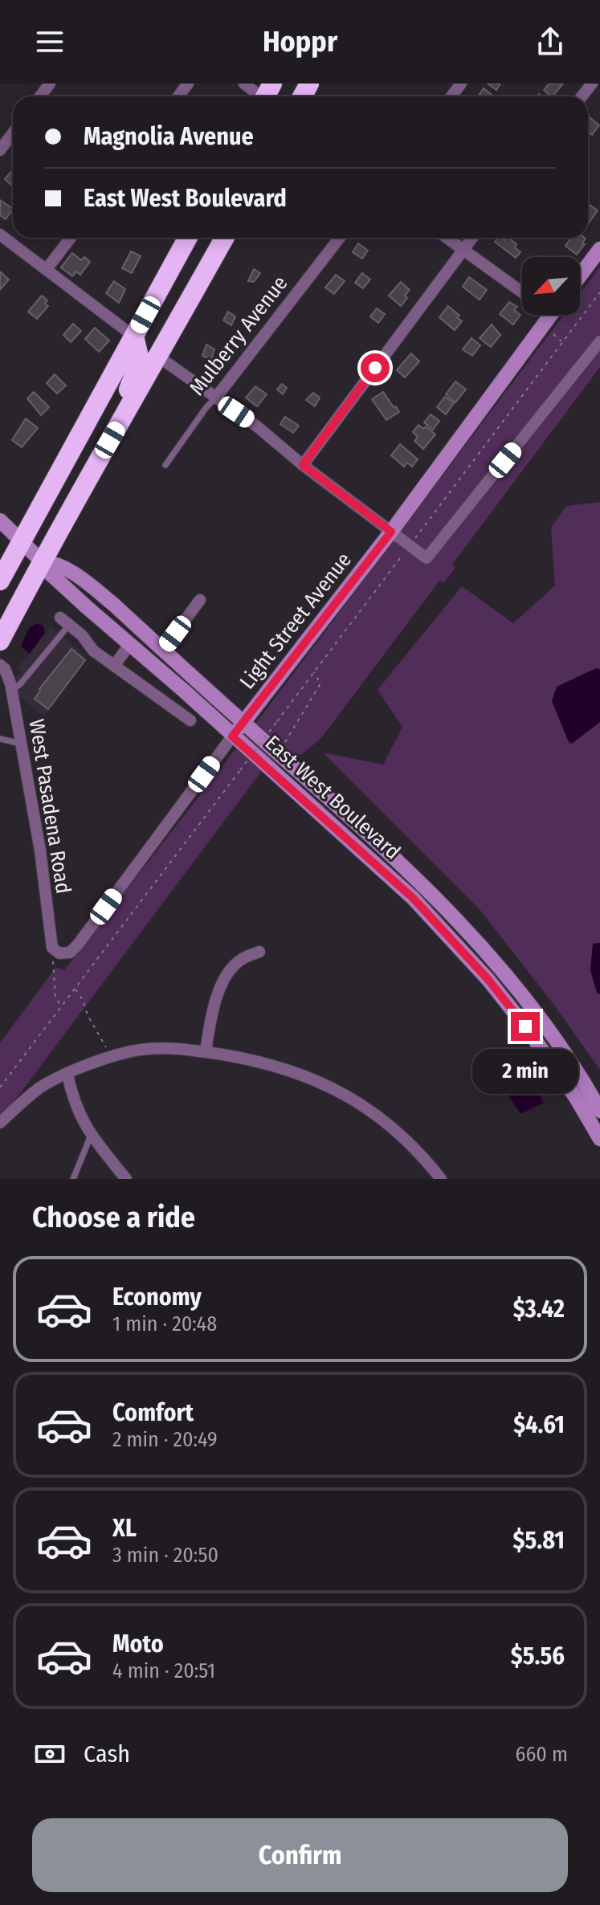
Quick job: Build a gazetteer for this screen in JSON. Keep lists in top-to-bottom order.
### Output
{
  "streets": {
    "main road": ["Light Street Avenue", "East West Boulevard"],
    "street": ["Mulberry Avenue", "West Pasadena Road"]
  },
  "crossings": [
    ["Light Street Avenue", "East West Boulevard"],
    ["Light Street Avenue", "West Pasadena Road"]
  ],
  "north": "bottom left",
  "page": {
    "header": "Hoppr",
    "banner": ["Magnolia Avenue", "East West Boulevard"],
    "bubble": "2 min",
    "heading": "Choose a ride",
    "list": [
      {
        "name": "Economy",
        "note": "1 min · 20:48",
        "value": "$3.42"
      },
      {
        "name": "Comfort",
        "note": "2 min · 20:49",
        "value": "$4.61"
      },
      {
        "name": "XL",
        "note": "3 min · 20:50",
        "value": "$5.81"
      },
      {
        "name": "Moto",
        "note": "4 min · 20:51",
        "value": "$5.56"
      }
    ],
    "pay": ["Cash", "660 m"],
    "buttons": "Confirm"
  }
}
